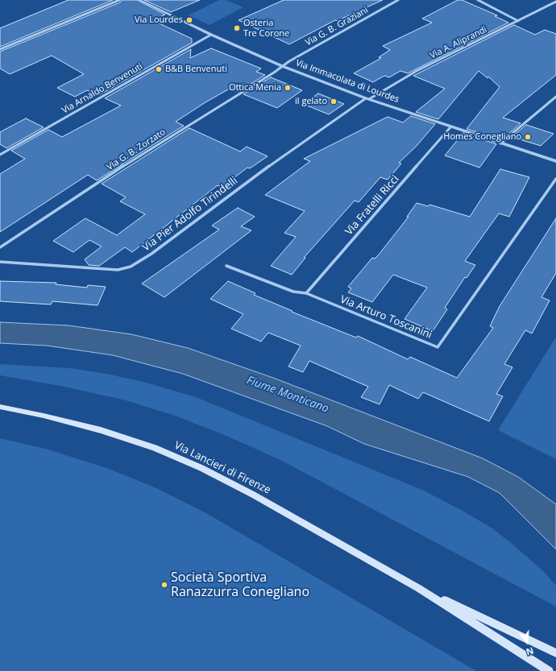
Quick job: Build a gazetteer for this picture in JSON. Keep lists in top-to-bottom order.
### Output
{
  "streets": {
    "main road": ["Via Lancieri di Firenze"],
    "street": [
      "Via G. B. Graziani",
      "Via A. Aliprandi",
      "Via Immacolata di Lourdes",
      "Via Arnaldo Benvenuti",
      "Via G. B. Zorzato",
      "Via Fratelli Ricci",
      "Via Pier Adolfo Tirindelli",
      "Via Arturo Toscanini"
    ]
  },
  "crossings": [
    ["Via G. B. Graziani", "Via Immacolata di Lourdes"],
    ["Via G. B. Graziani", "Via G. B. Zorzato"],
    ["Via A. Aliprandi", "Via Immacolata di Lourdes"],
    ["Via A. Aliprandi", "Via Pier Adolfo Tirindelli"],
    ["Via Immacolata di Lourdes", "Via Arnaldo Benvenuti"],
    ["Via Immacolata di Lourdes", "Via G. B. Zorzato"],
    ["Via Immacolata di Lourdes", "Via Fratelli Ricci"],
    ["Via Immacolata di Lourdes", "Via Pier Adolfo Tirindelli"],
    ["Via Fratelli Ricci", "Via Arturo Toscanini"]
  ],
  "water": ["Fiume Monticano"],
  "places": [
    "Via Lourdes",
    "Osteria Tre Corone",
    "B&B Benvenuti",
    "Ottica Menia",
    "il gelato",
    "Homes Conegliano",
    "Società Sportiva Ranazzurra Conegliano"
  ],
  "north": "bottom"
}
